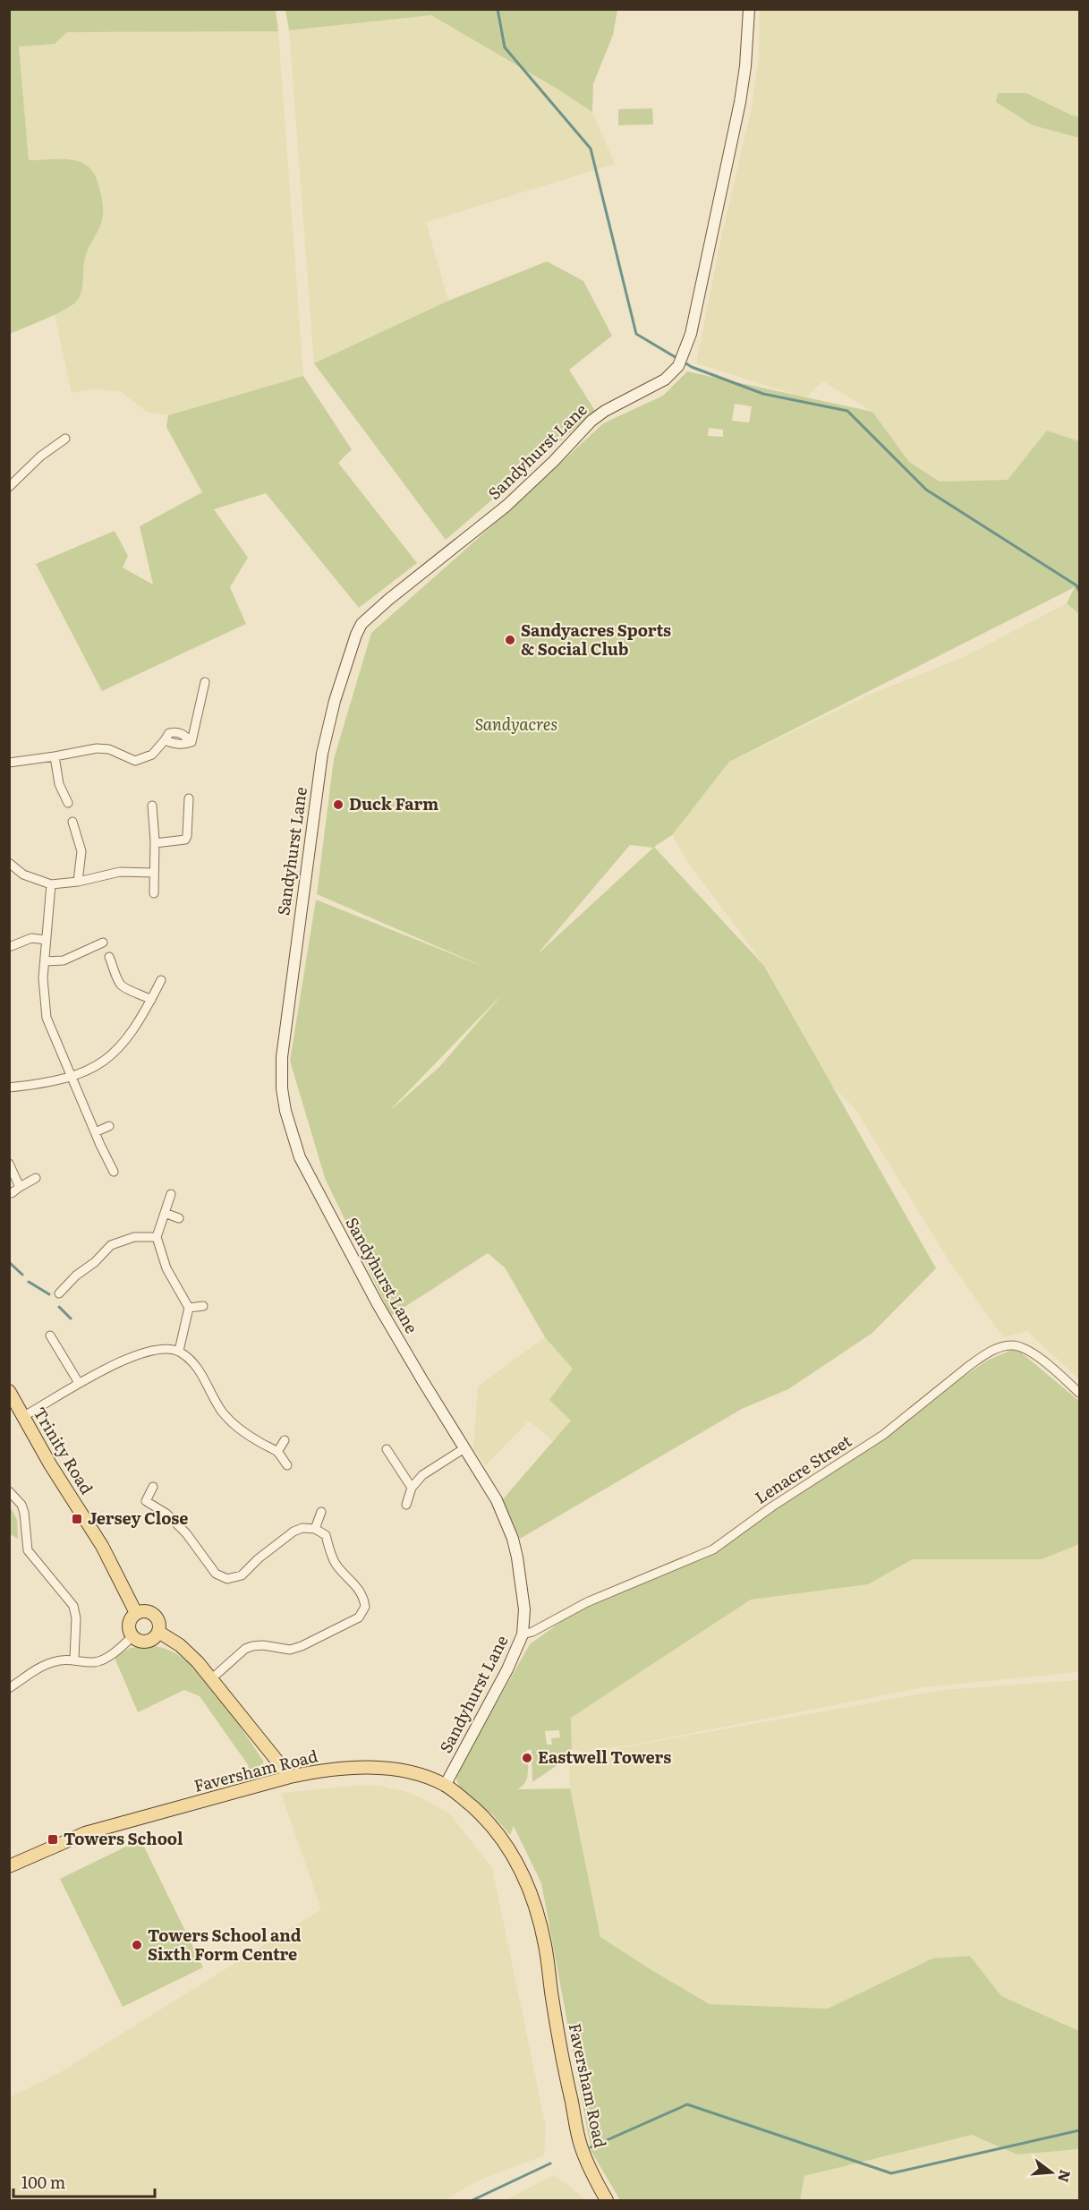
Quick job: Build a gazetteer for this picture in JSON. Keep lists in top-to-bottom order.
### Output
{
  "streets": {
    "main road": ["Trinity Road", "Faversham Road"],
    "street": ["Sandyhurst Lane", "Lenacre Street"]
  },
  "crossings": [
    ["Sandyhurst Lane", "Lenacre Street"],
    ["Sandyhurst Lane", "Faversham Road"]
  ],
  "parks": ["Sandyacres"],
  "places": {
    "other": [
      "Sandyacres Sports & Social Club",
      "Duck Farm",
      "Eastwell Towers",
      "Towers School and Sixth Form Centre"
    ],
    "transit": ["Jersey Close", "Towers School"]
  },
  "scale_bar": "100 m",
  "north": "right"
}
